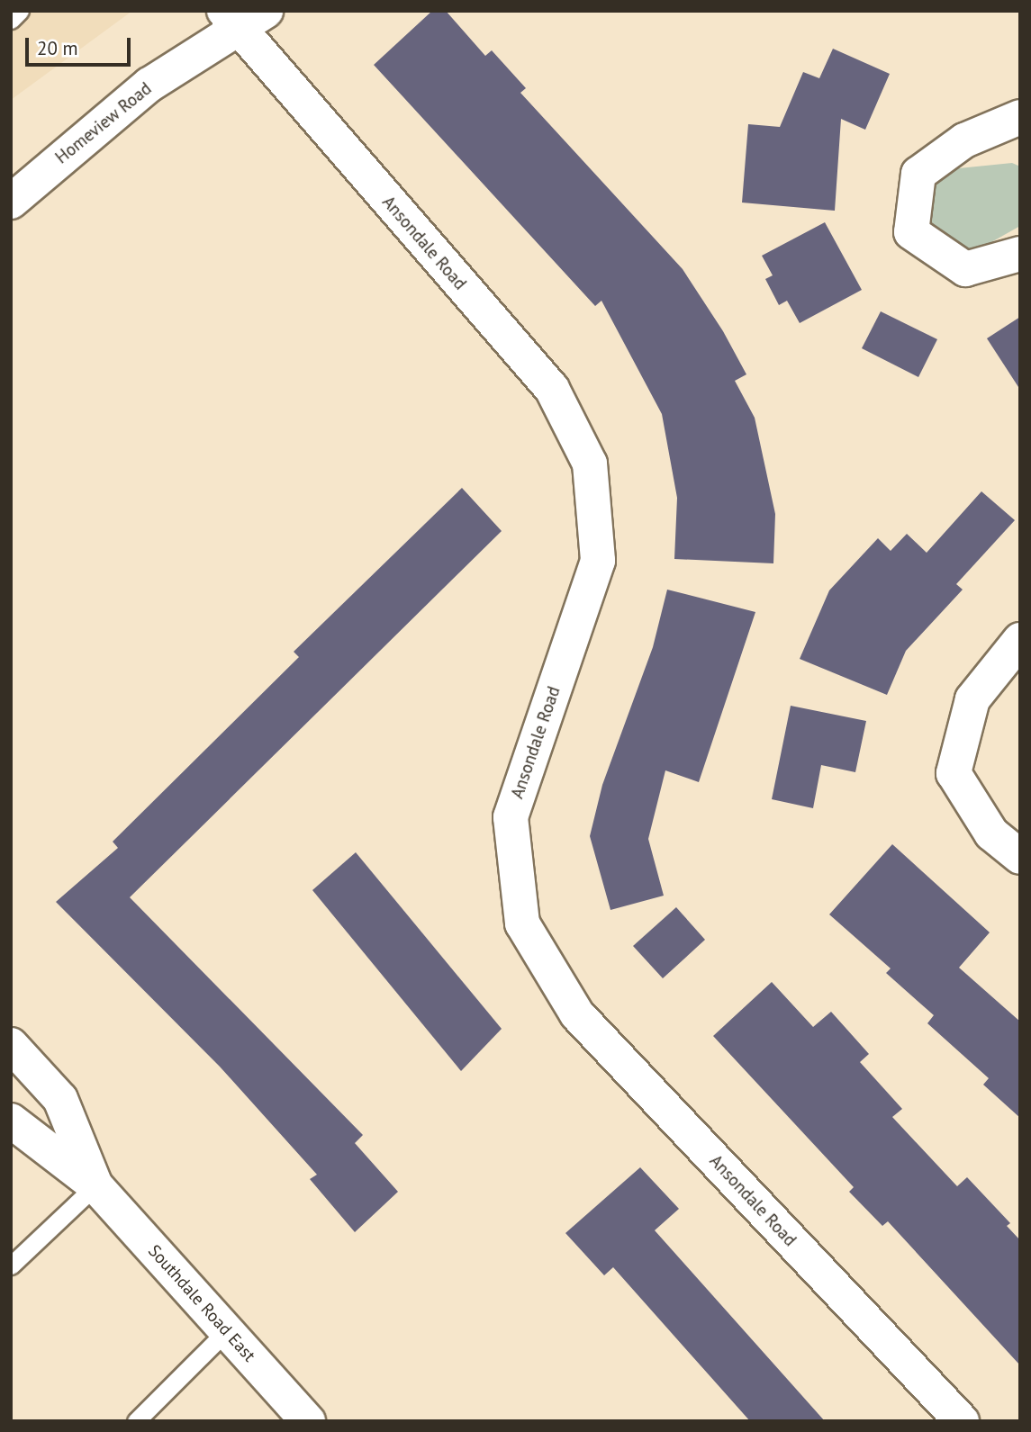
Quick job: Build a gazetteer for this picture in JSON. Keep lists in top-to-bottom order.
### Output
{
  "streets": {
    "street": ["Homeview Road", "Ansondale Road", "Southdale Road East"]
  },
  "crossings": [
    ["Homeview Road", "Ansondale Road"]
  ],
  "scale_bar": "20 m"
}
